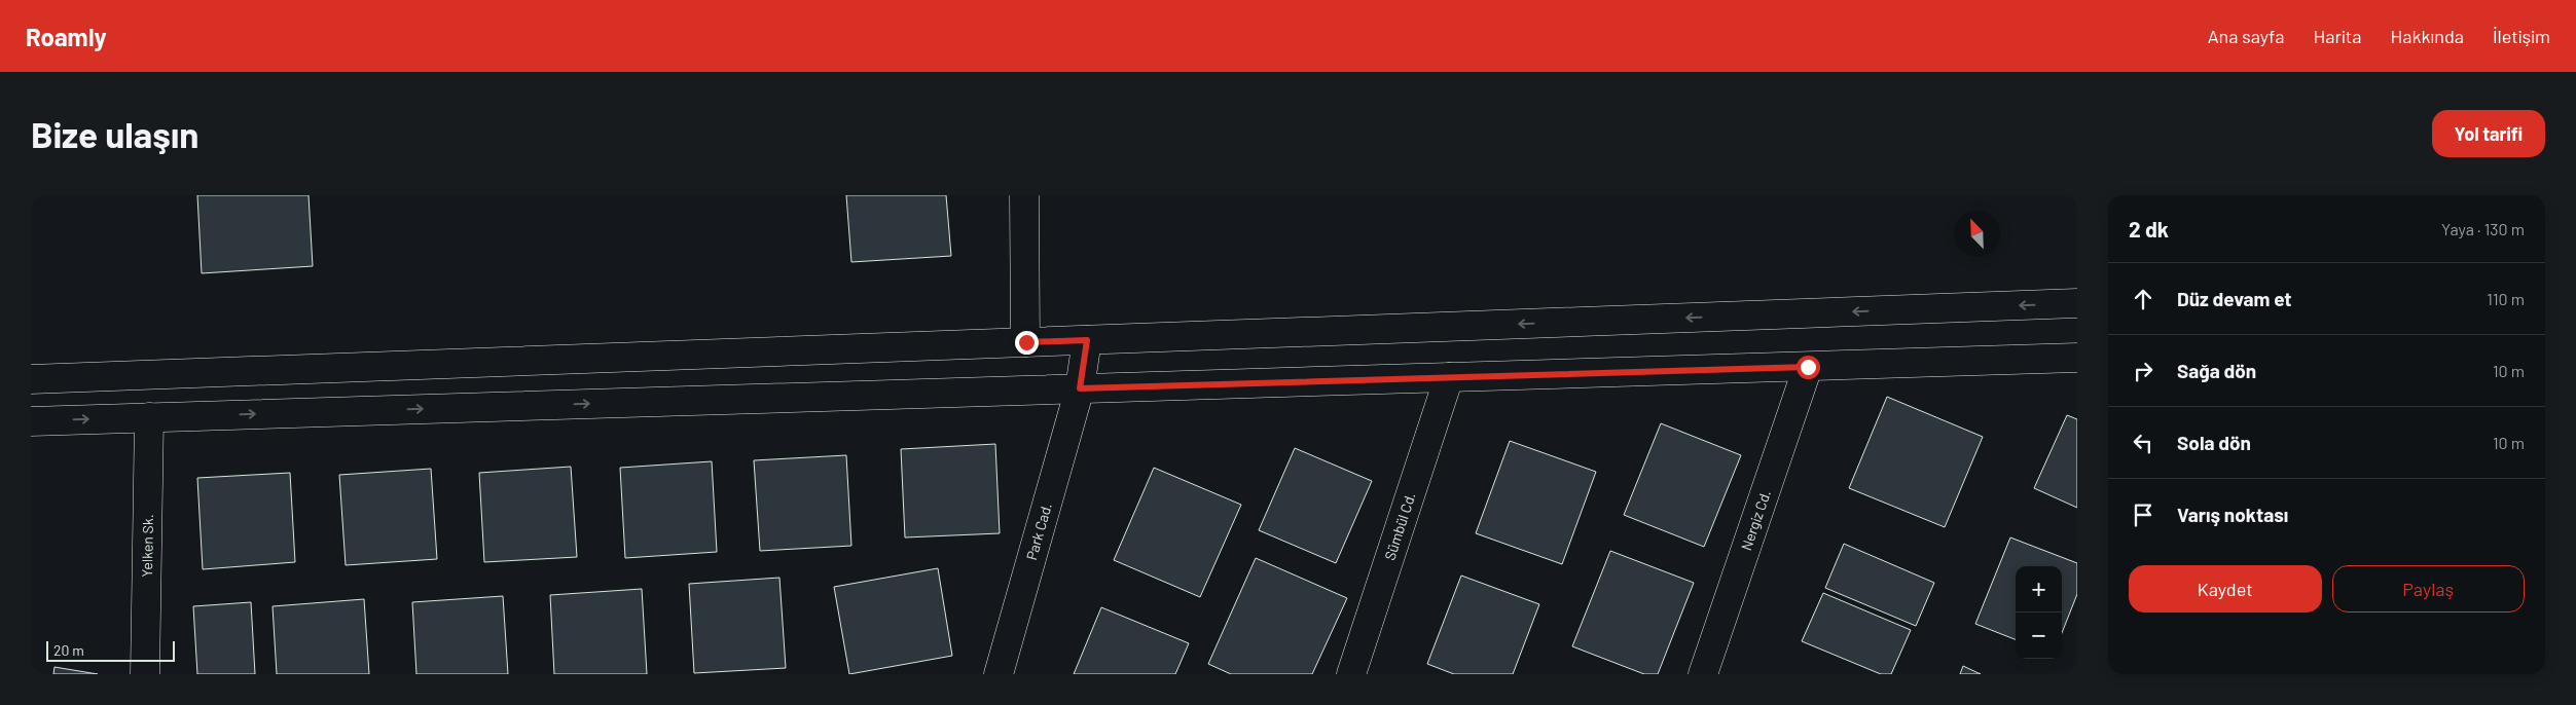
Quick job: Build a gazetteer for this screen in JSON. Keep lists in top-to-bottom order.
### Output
{
  "streets": {
    "street": [
      "Nergiz Cd.",
      "Sümbül Cd.",
      "Park Cad.",
      "Yelken Sk."
    ]
  },
  "scale_bar": "20 m",
  "north": "top left",
  "page": {
    "header": "Roamly",
    "nav": [
      "Ana sayfa",
      "Harita",
      "Hakkında",
      "İletişim"
    ],
    "buttons": [
      "Yol tarifi",
      ["Kaydet", "Paylaş"]
    ],
    "title": "Bize ulaşın",
    "heading": ["2 dk", "Yaya · 130 m"],
    "list": [
      ["Düz devam et", "110 m"],
      ["Sağa dön", "10 m"],
      ["Sola dön", "10 m"],
      "Varış noktası"
    ],
    "map_buttons": ["+", "−"],
    "scale": "20 m"
  }
}
